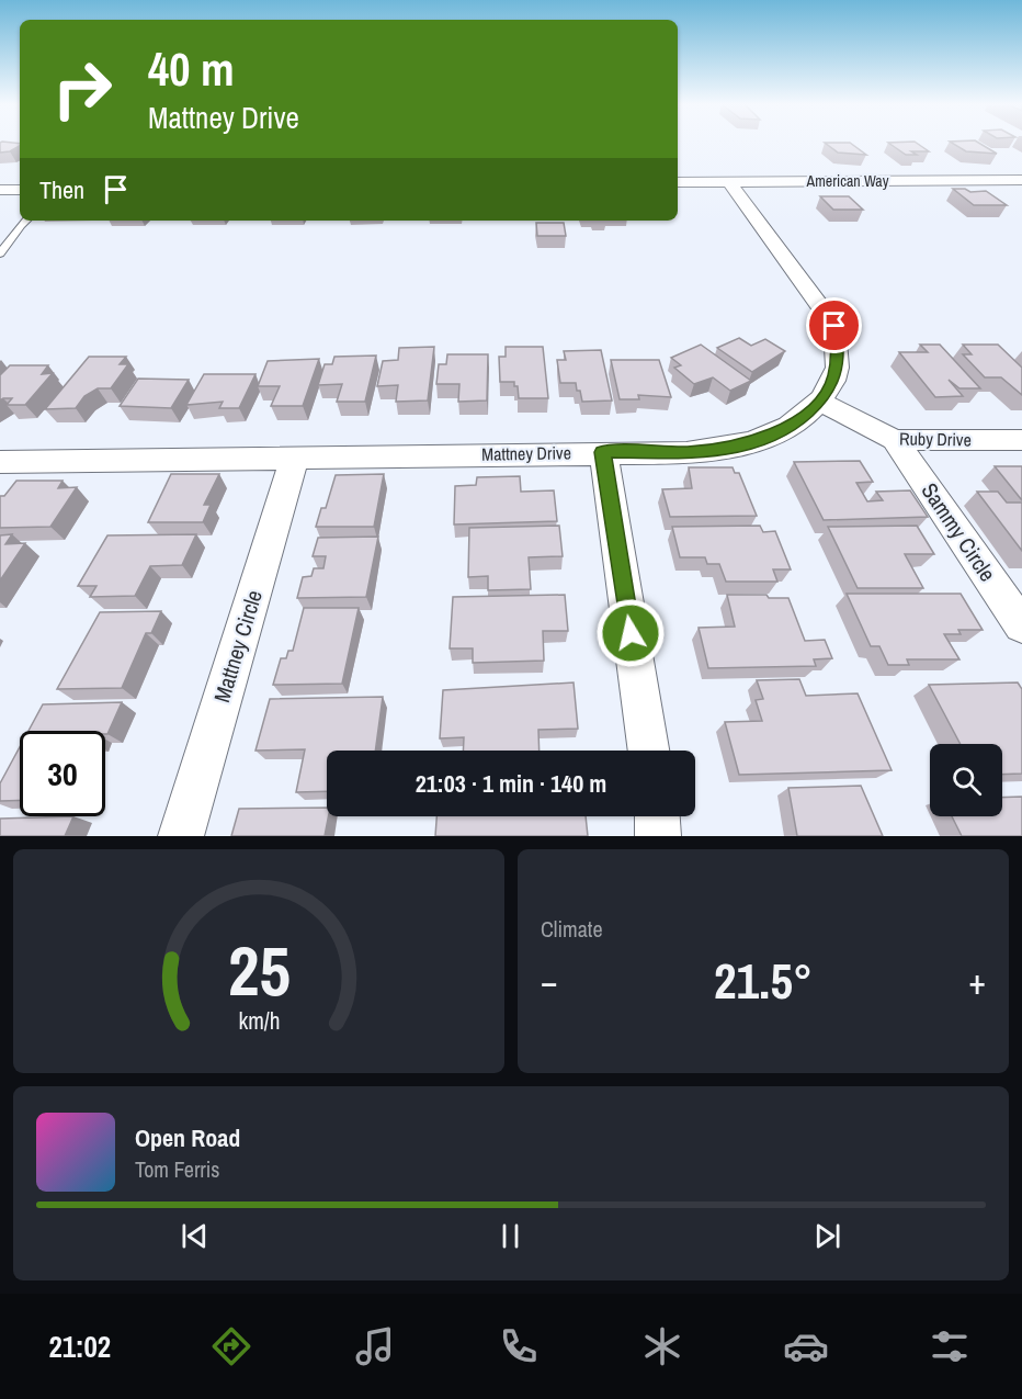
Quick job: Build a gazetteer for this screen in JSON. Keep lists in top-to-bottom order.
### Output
{
  "streets": {
    "street": [
      "American Way",
      "Ruby Drive",
      "Mattney Drive",
      "Sammy Circle",
      "Mattney Circle"
    ]
  },
  "crossings": [
    ["American Way", "Mattney Drive"],
    ["Ruby Drive", "Mattney Drive"],
    ["Ruby Drive", "Sammy Circle"],
    ["Mattney Drive", "Mattney Circle"]
  ],
  "page": {
    "turn": ["40 m", "Mattney Drive"],
    "then": "Then",
    "limit": "30",
    "trip": "21:03 · 1 min · 140 m",
    "tile": "Climate",
    "heat": ["−", "21.5°", "+"],
    "song": ["Open Road", "Tom Ferris"],
    "tabs": "21:02",
    "gauge": ["25", "km/h"]
  }
}
